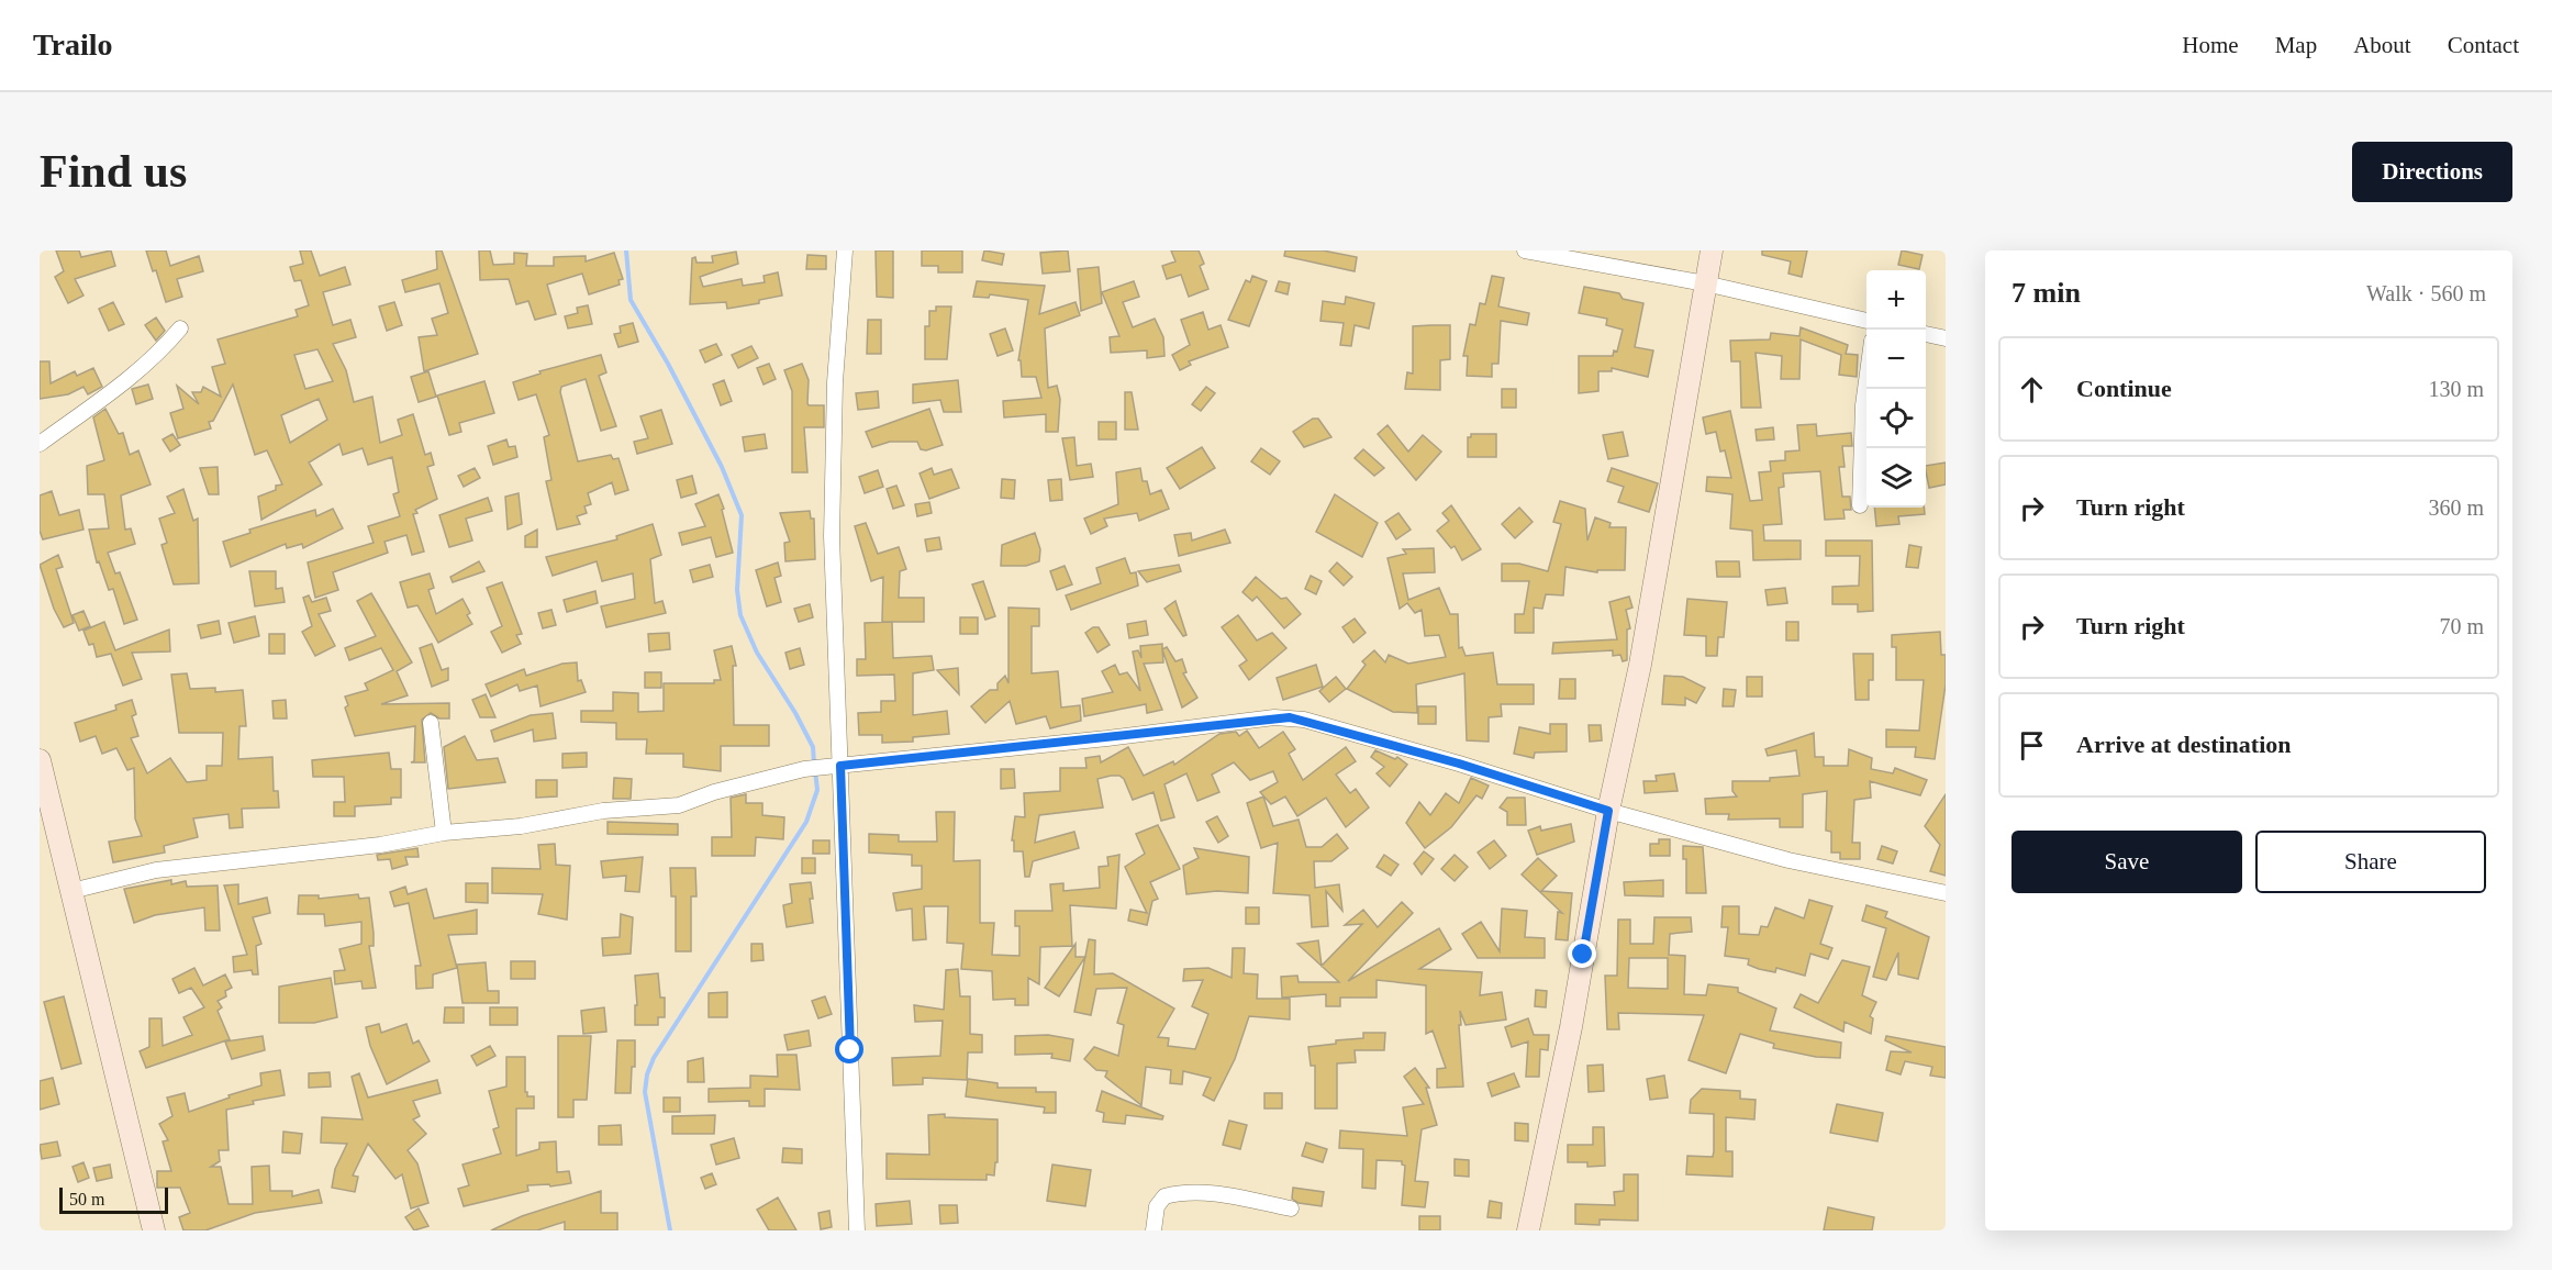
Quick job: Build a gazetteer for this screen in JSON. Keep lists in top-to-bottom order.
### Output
{
  "scale_bar": "50 m",
  "page": {
    "header": "Trailo",
    "nav": [
      "Home",
      "Map",
      "About",
      "Contact"
    ],
    "buttons": [
      "Directions",
      ["Save", "Share"]
    ],
    "title": "Find us",
    "heading": ["7 min", "Walk · 560 m"],
    "map_buttons": ["+", "−"],
    "list": [
      ["Continue", "130 m"],
      ["Turn right", "360 m"],
      ["Turn right", "70 m"],
      "Arrive at destination"
    ],
    "scale": "50 m"
  }
}
